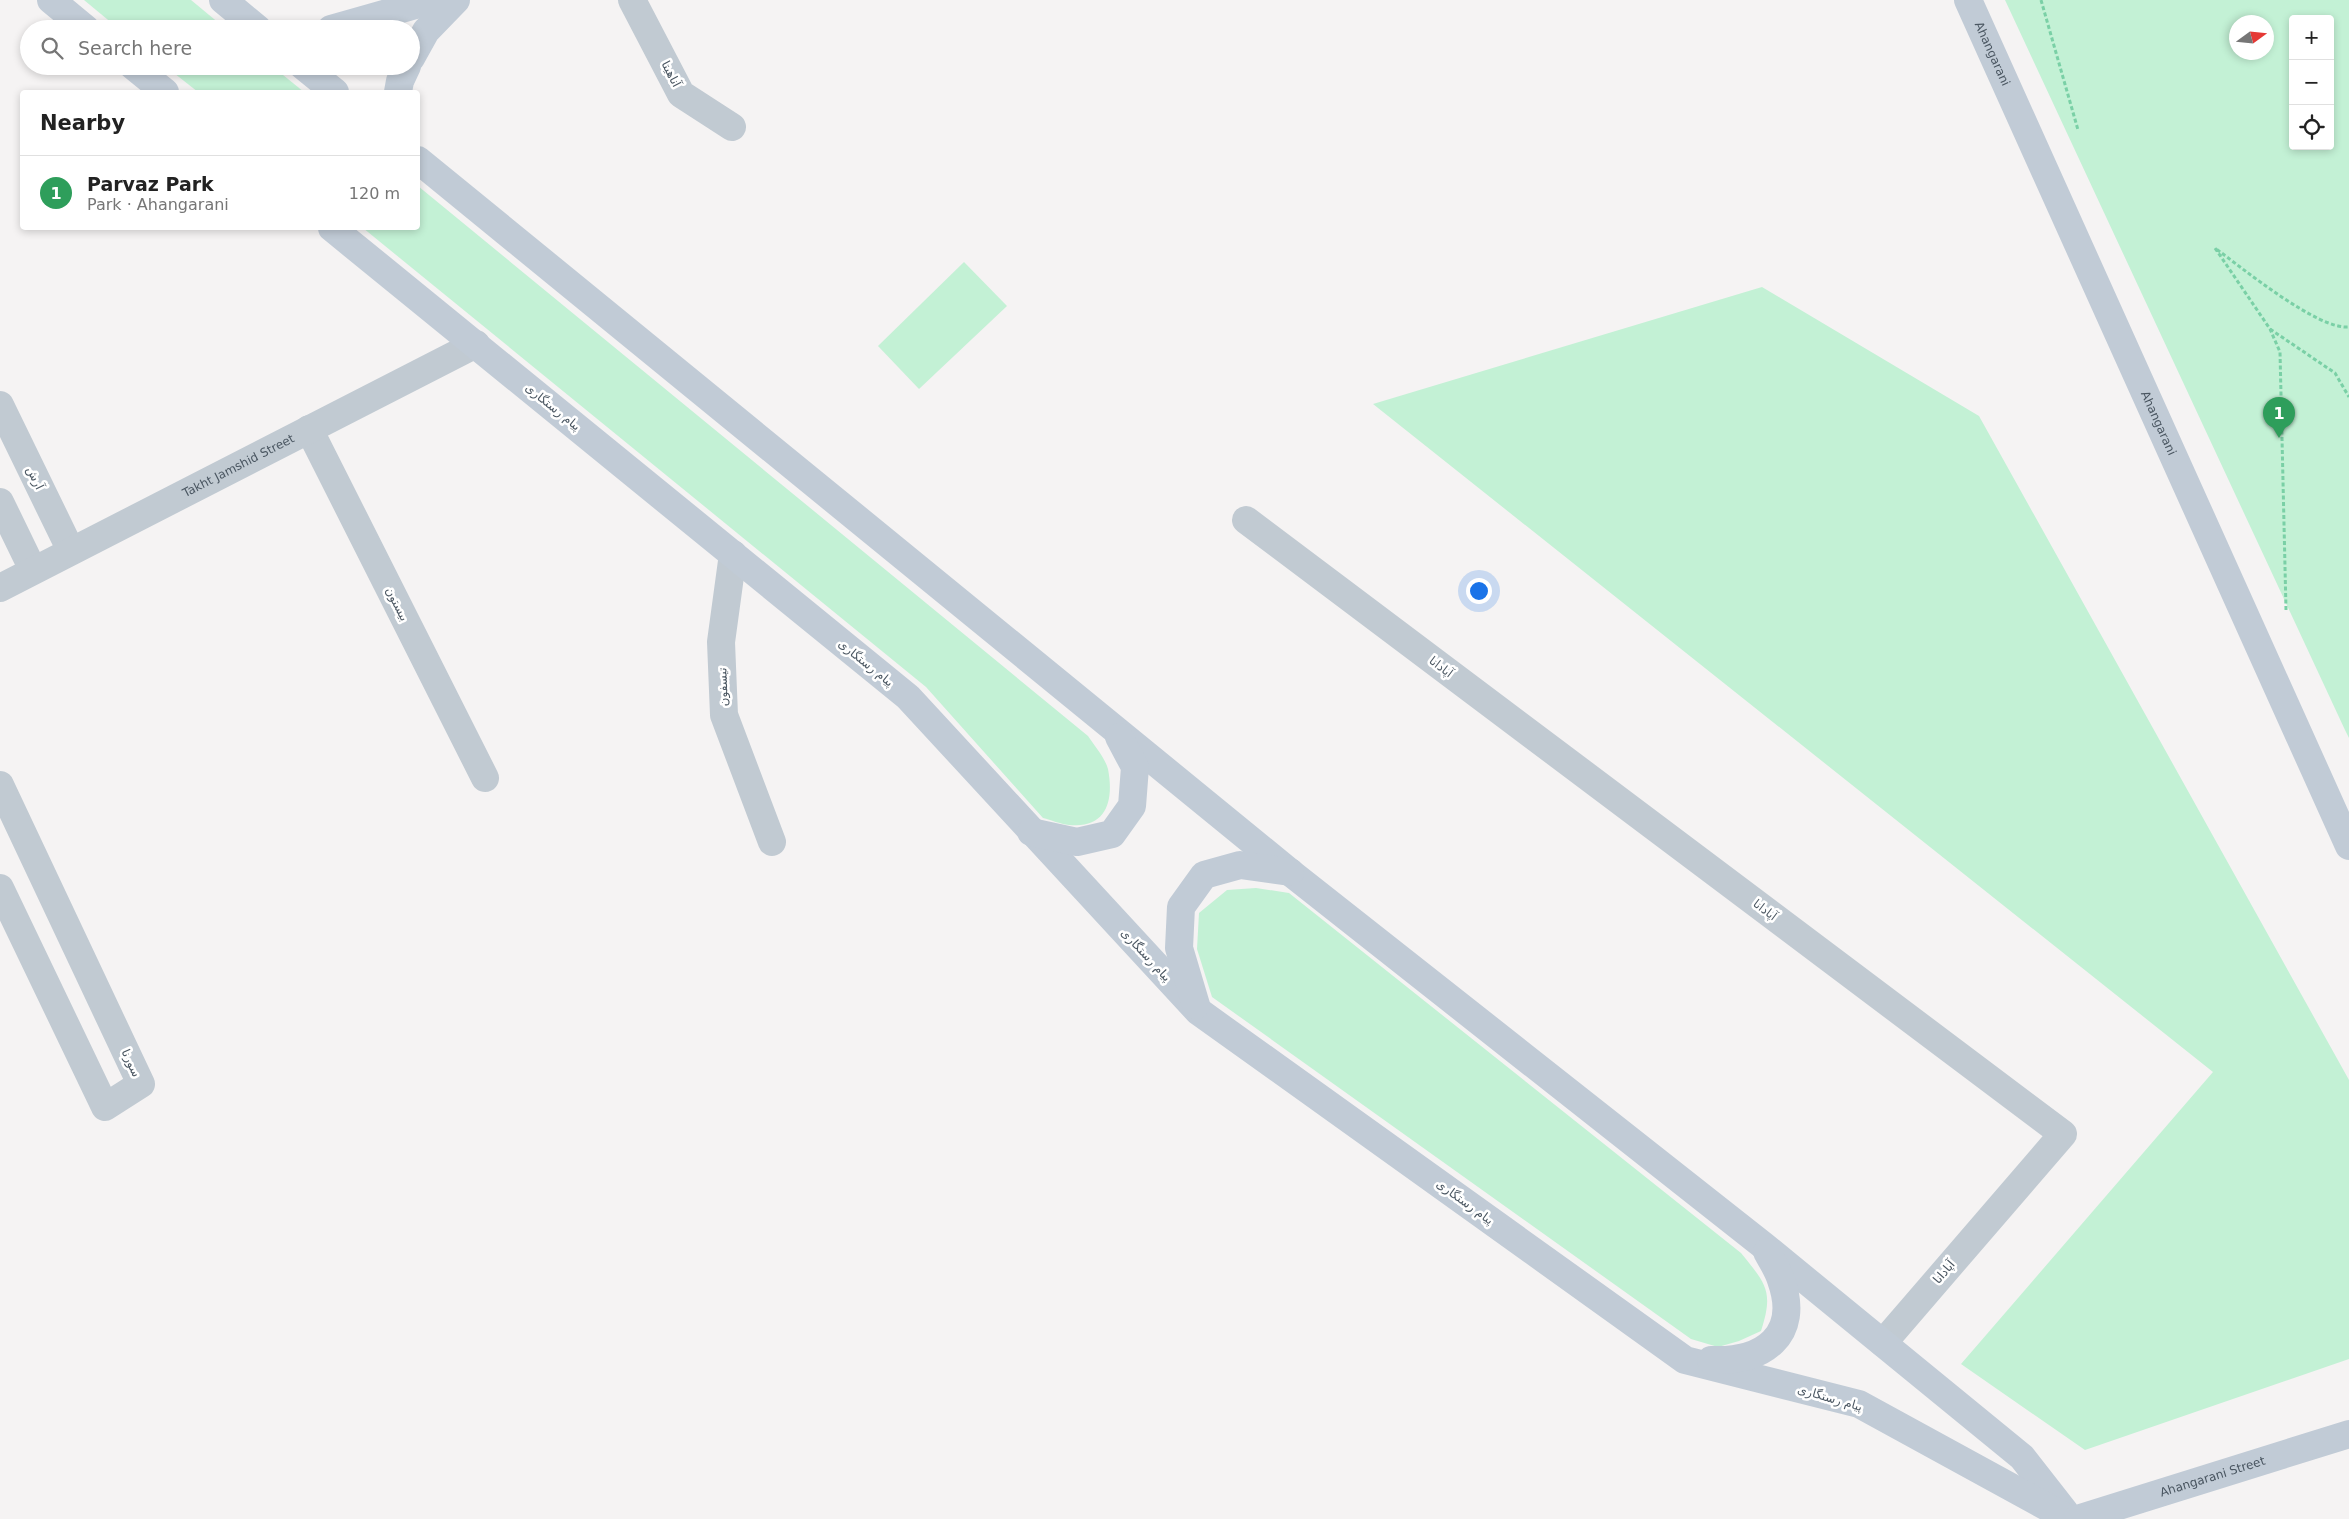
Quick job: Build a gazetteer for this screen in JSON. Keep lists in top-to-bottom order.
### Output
{
  "streets": {
    "street": [
      "Ahangarani",
      "آناهیتا",
      "پیام رستگاری",
      "Takht Jamshid Street",
      "آرش",
      "بیستون",
      "آپادانا",
      "تیسفون",
      "سورنا",
      "Ahangarani Street"
    ]
  },
  "crossings": [
    ["پیام رستگاری", "Takht Jamshid Street"],
    ["پیام رستگاری", "آپادانا"],
    ["پیام رستگاری", "تیسفون"],
    ["Takht Jamshid Street", "آرش"],
    ["Takht Jamshid Street", "بیستون"]
  ],
  "north": "right",
  "page": {
    "map_buttons": ["+", "−"],
    "search": "Search here",
    "heading": "Nearby",
    "list": [
      {
        "mark": "1",
        "name": "Parvaz Park",
        "note": "Park · Ahangarani",
        "value": "120 m"
      }
    ],
    "pins": "1"
  }
}
